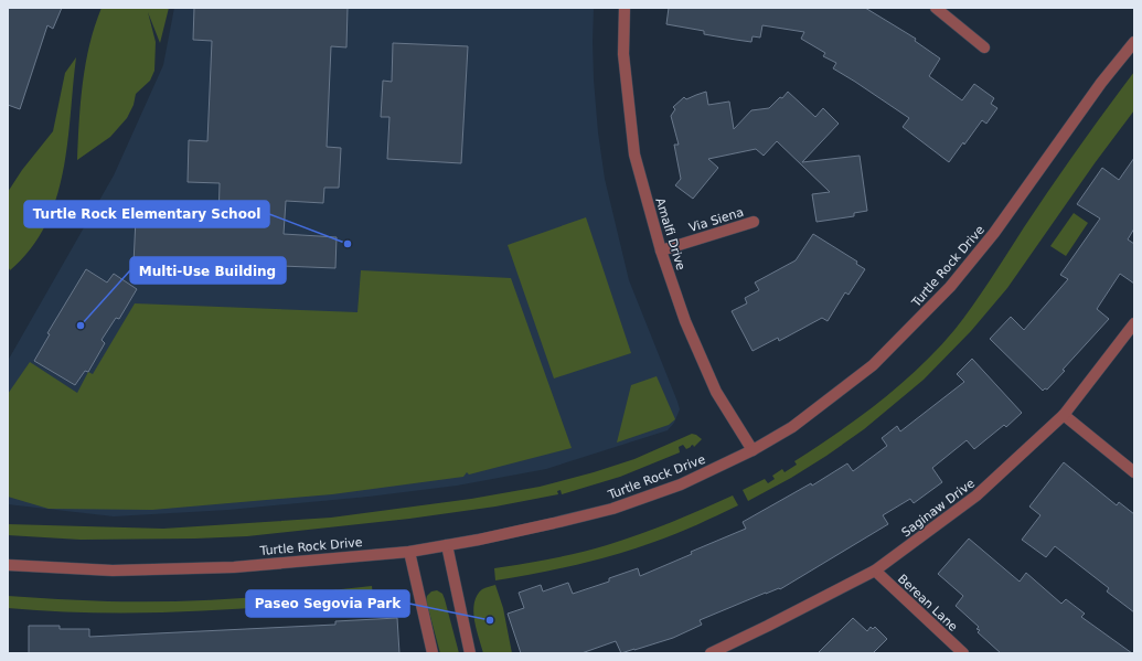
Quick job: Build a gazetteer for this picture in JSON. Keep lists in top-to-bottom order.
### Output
{
  "streets": {
    "street": [
      "Via Siena",
      "Amalfi Drive",
      "Turtle Rock Drive",
      "Saginaw Drive",
      "Berean Lane"
    ]
  },
  "crossings": [
    ["Via Siena", "Amalfi Drive"],
    ["Amalfi Drive", "Turtle Rock Drive"],
    ["Saginaw Drive", "Berean Lane"]
  ],
  "places": ["Turtle Rock Elementary School", "Multi-Use Building", "Paseo Segovia Park"]
}
